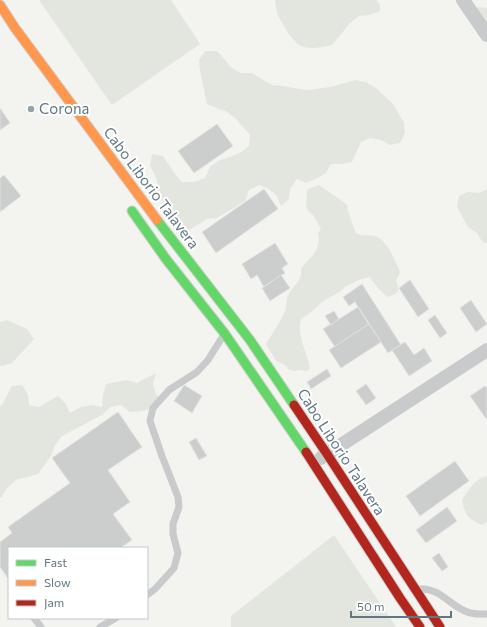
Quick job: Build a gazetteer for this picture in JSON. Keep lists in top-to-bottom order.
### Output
{
  "streets": {
    "highway": ["Cabo Liborio Talavera"]
  },
  "places": ["Corona"],
  "legend": ["Fast", "Slow", "Jam"],
  "scale_bar": "50 m"
}
